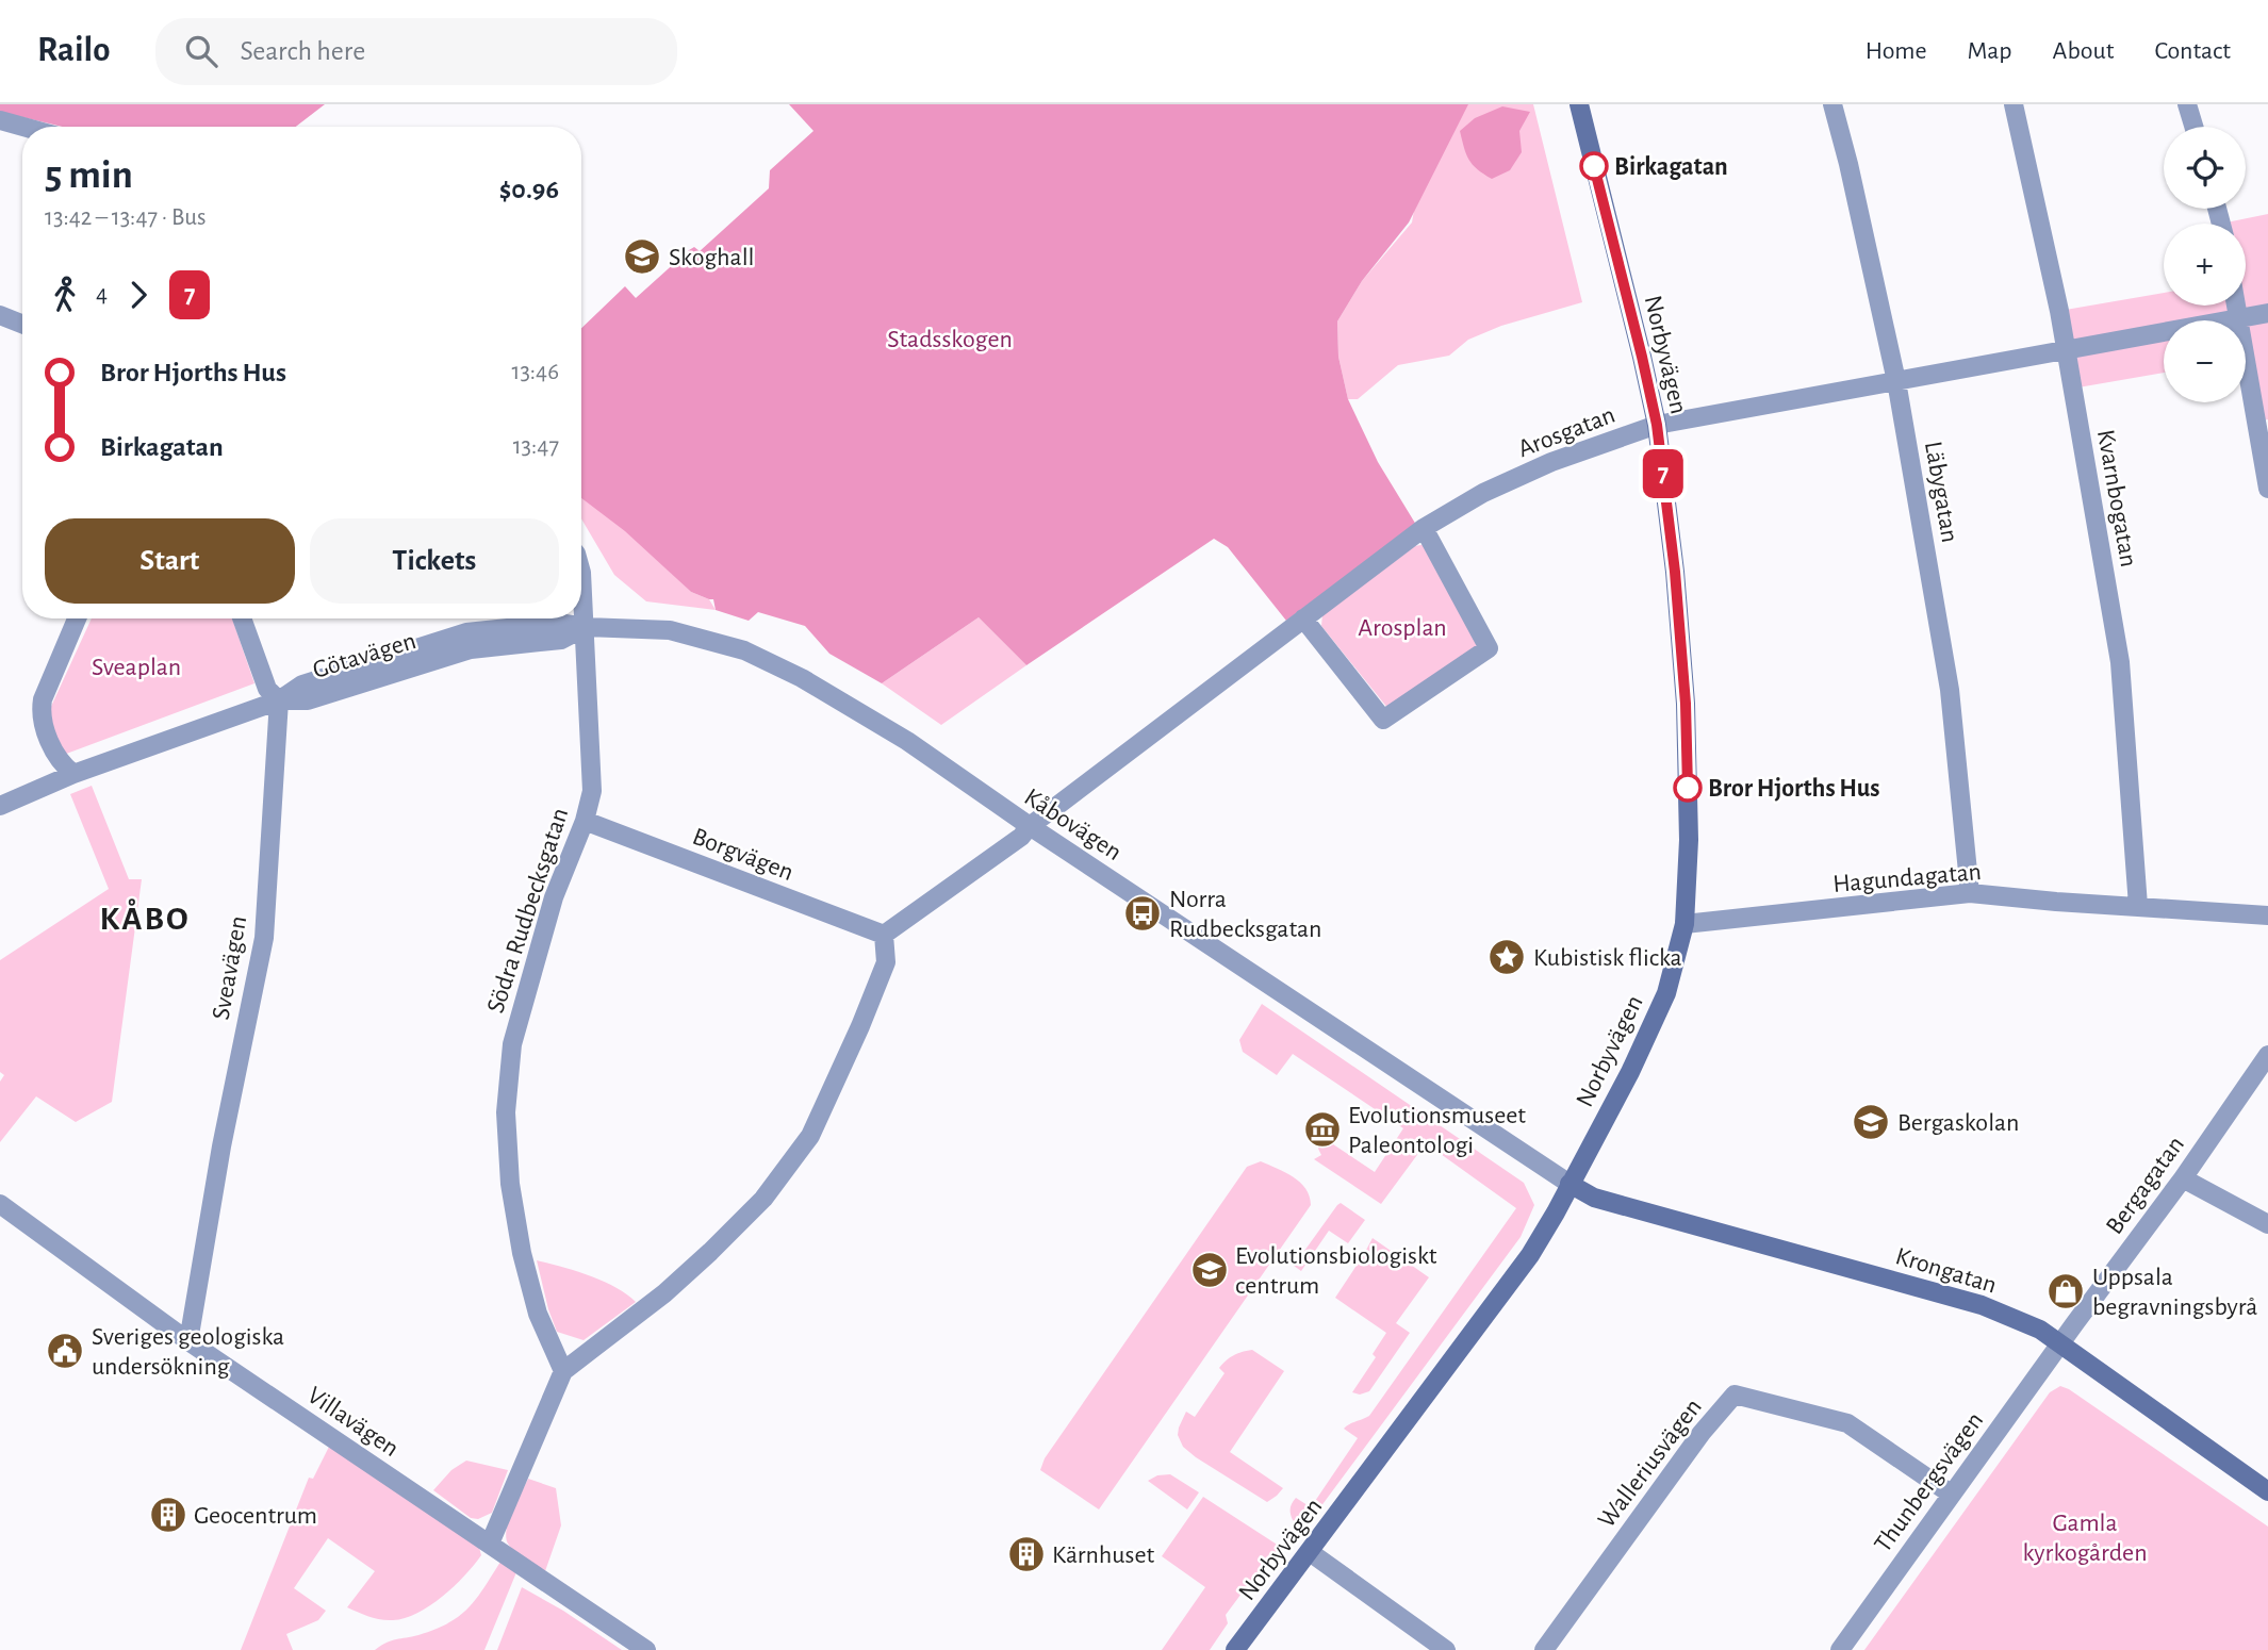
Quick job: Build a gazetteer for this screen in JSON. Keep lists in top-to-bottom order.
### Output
{
  "streets": {
    "street": [
      "Norbyvägen",
      "Arosgatan",
      "Läbygatan",
      "Kvarnbogatan",
      "Götavägen",
      "Kåbovägen",
      "Borgvägen",
      "Hagundagatan",
      "Södra Rudbecksgatan",
      "Sveavägen",
      "Bergagatan",
      "Krongatan",
      "Villavägen",
      "Walleriusvägen",
      "Thunbergsvägen"
    ]
  },
  "crossings": [
    ["Norbyvägen", "Arosgatan"],
    ["Norbyvägen", "Kåbovägen"],
    ["Norbyvägen", "Hagundagatan"],
    ["Norbyvägen", "Krongatan"],
    ["Arosgatan", "Läbygatan"],
    ["Arosgatan", "Kvarnbogatan"],
    ["Arosgatan", "Kåbovägen"],
    ["Läbygatan", "Hagundagatan"],
    ["Kvarnbogatan", "Hagundagatan"],
    ["Götavägen", "Kåbovägen"],
    ["Götavägen", "Södra Rudbecksgatan"],
    ["Götavägen", "Sveavägen"],
    ["Kåbovägen", "Södra Rudbecksgatan"],
    ["Kåbovägen", "Krongatan"],
    ["Borgvägen", "Södra Rudbecksgatan"],
    ["Sveavägen", "Villavägen"],
    ["Bergagatan", "Krongatan"],
    ["Bergagatan", "Thunbergsvägen"],
    ["Krongatan", "Thunbergsvägen"],
    ["Walleriusvägen", "Thunbergsvägen"]
  ],
  "districts": ["KÅBO"],
  "parks": [
    "Stadsskogen",
    "Arosplan",
    "Sveaplan",
    "Gamla kyrkogården"
  ],
  "places": {
    "other": ["Birkagatan", "Bror Hjorths Hus"],
    "school or university": ["Skoghall", "Bergaskolan", "Evolutionsbiologiskt centrum"],
    "bus stop": ["Norra Rudbecksgatan"],
    "place": ["Kubistisk flicka"],
    "museum": ["Evolutionsmuseet Paleontologi"],
    "shop": ["Uppsala begravningsbyrå"],
    "public building": ["Sveriges geologiska undersökning"],
    "building": ["Geocentrum", "Kärnhuset"]
  },
  "lines": ["bus line 7"],
  "page": {
    "header": "Railo",
    "search": "Search here",
    "nav": [
      "Home",
      "Map",
      "About",
      "Contact"
    ],
    "on_map": "7",
    "map_buttons": ["+", "−"],
    "heading": ["5 min", "13:42 – 13:47 · Bus", "$0.96"],
    "legs": ["4", "7"],
    "list": [
      {
        "name": "Bror Hjorths Hus",
        "value": "13:46"
      },
      {
        "name": "Birkagatan",
        "value": "13:47"
      }
    ],
    "buttons": ["Start", "Tickets"]
  }
}
